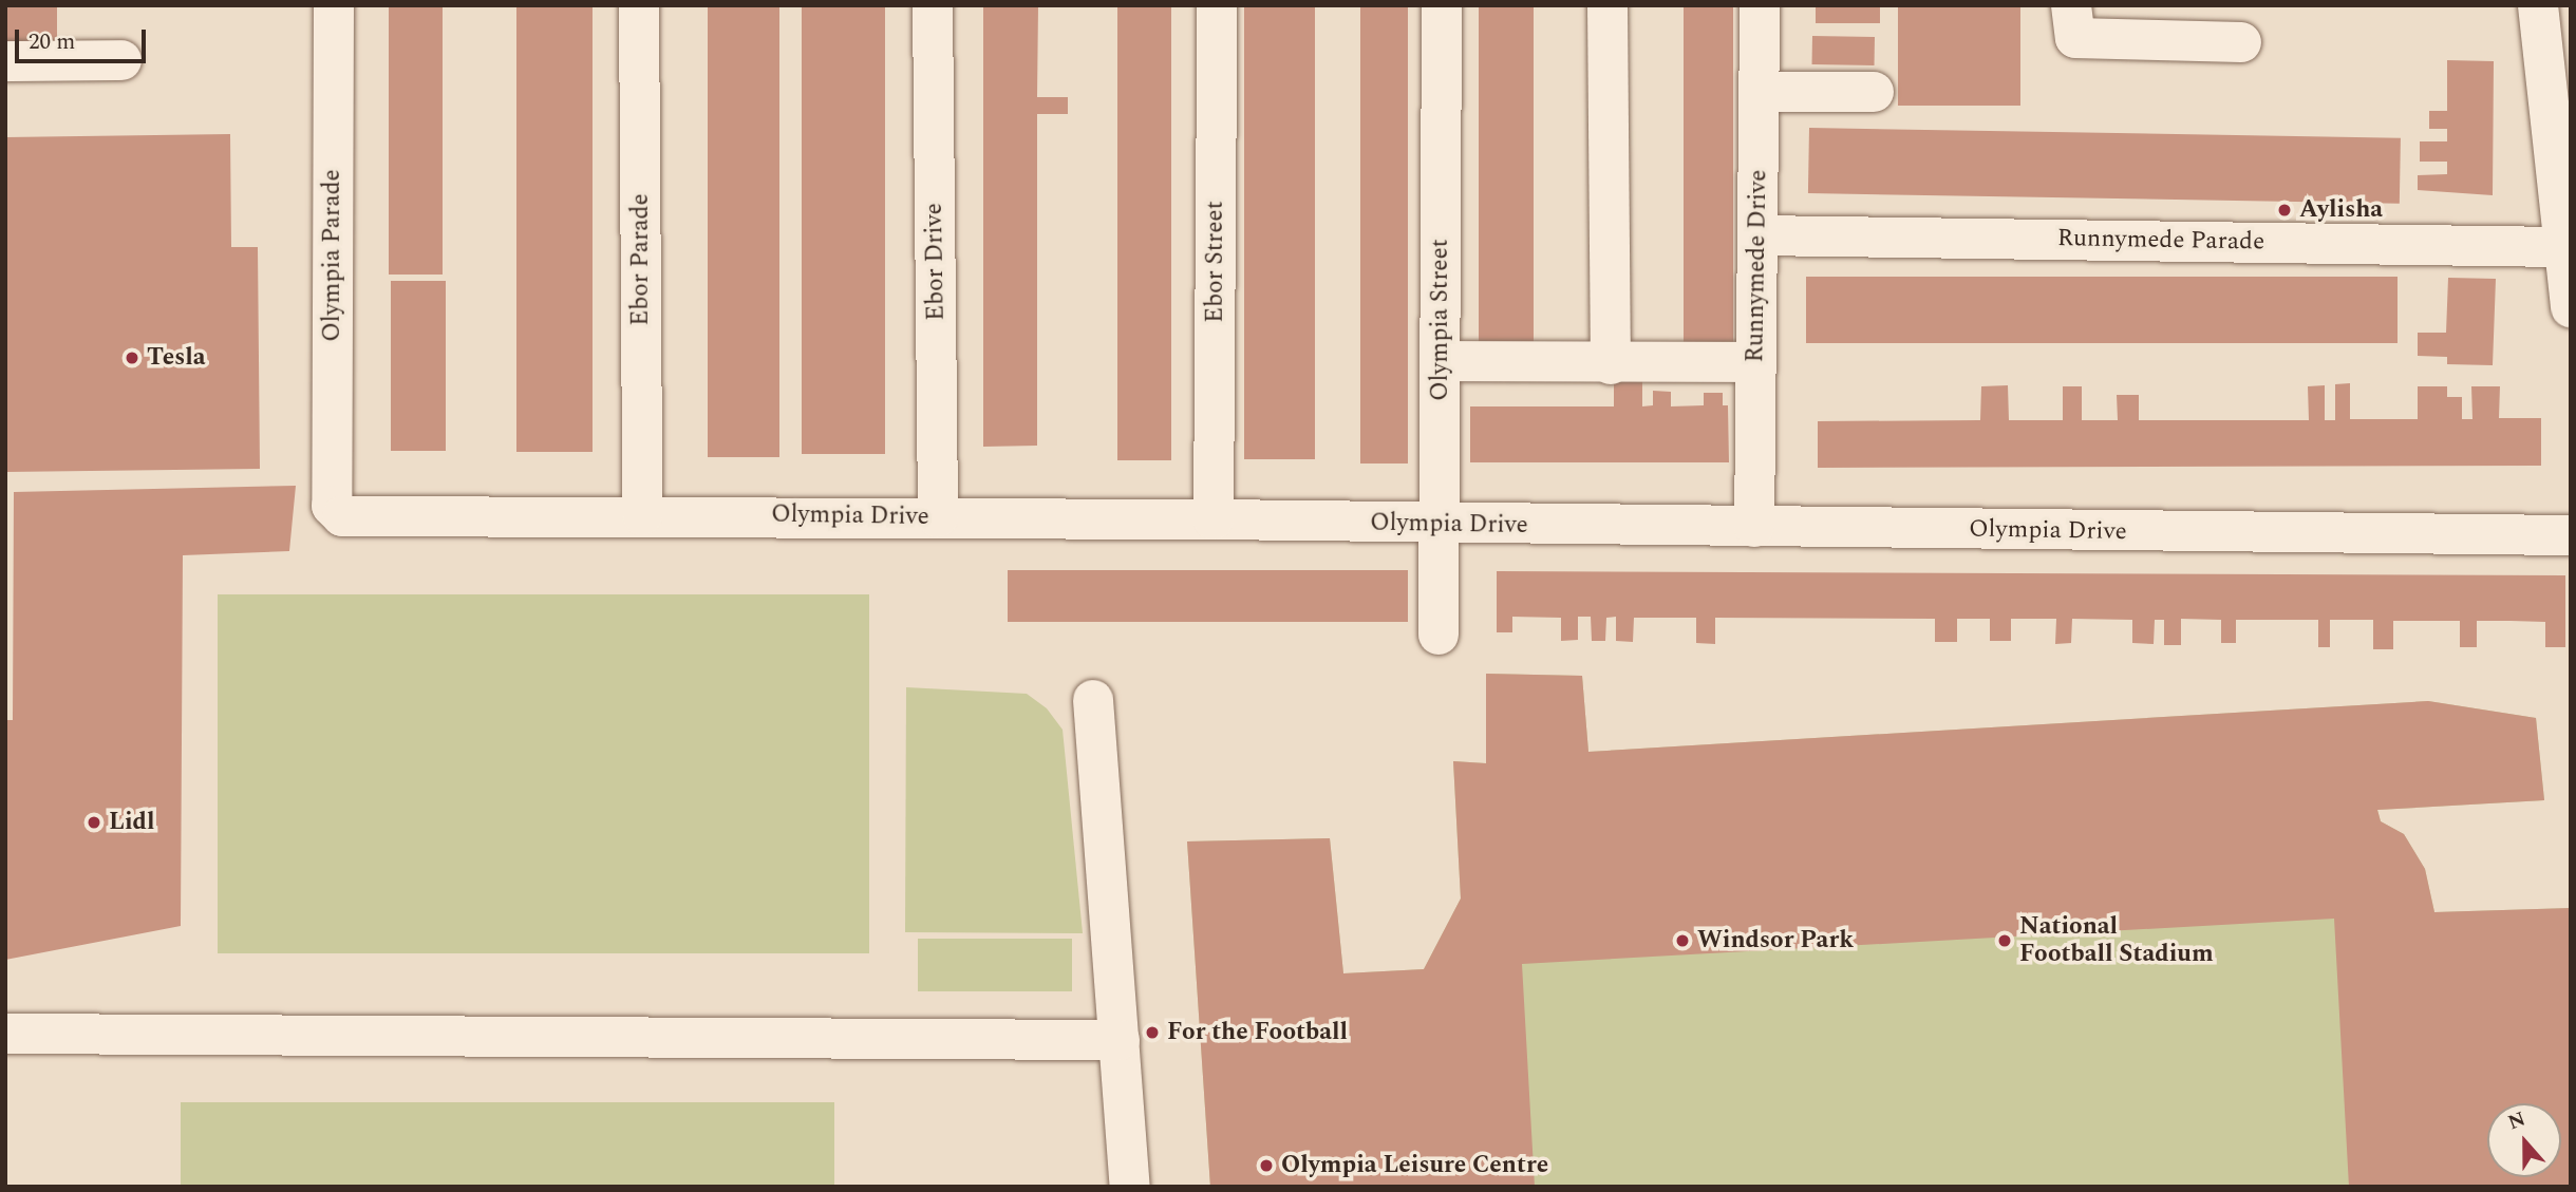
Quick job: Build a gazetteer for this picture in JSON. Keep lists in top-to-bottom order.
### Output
{
  "streets": {
    "street": [
      "Runnymede Parade",
      "Olympia Parade",
      "Ebor Parade",
      "Ebor Drive",
      "Ebor Street",
      "Runnymede Drive",
      "Olympia Street",
      "Olympia Drive"
    ]
  },
  "crossings": [
    ["Runnymede Parade", "Runnymede Drive"],
    ["Olympia Parade", "Olympia Drive"],
    ["Ebor Parade", "Olympia Drive"],
    ["Ebor Drive", "Olympia Drive"],
    ["Ebor Street", "Olympia Drive"],
    ["Runnymede Drive", "Olympia Drive"],
    ["Olympia Street", "Olympia Drive"]
  ],
  "places": [
    "Aylisha",
    "Tesla",
    "Lidl",
    "Windsor Park",
    "National Football Stadium",
    "For the Football",
    "Olympia Leisure Centre"
  ],
  "scale_bar": "20 m",
  "north": "top"
}
